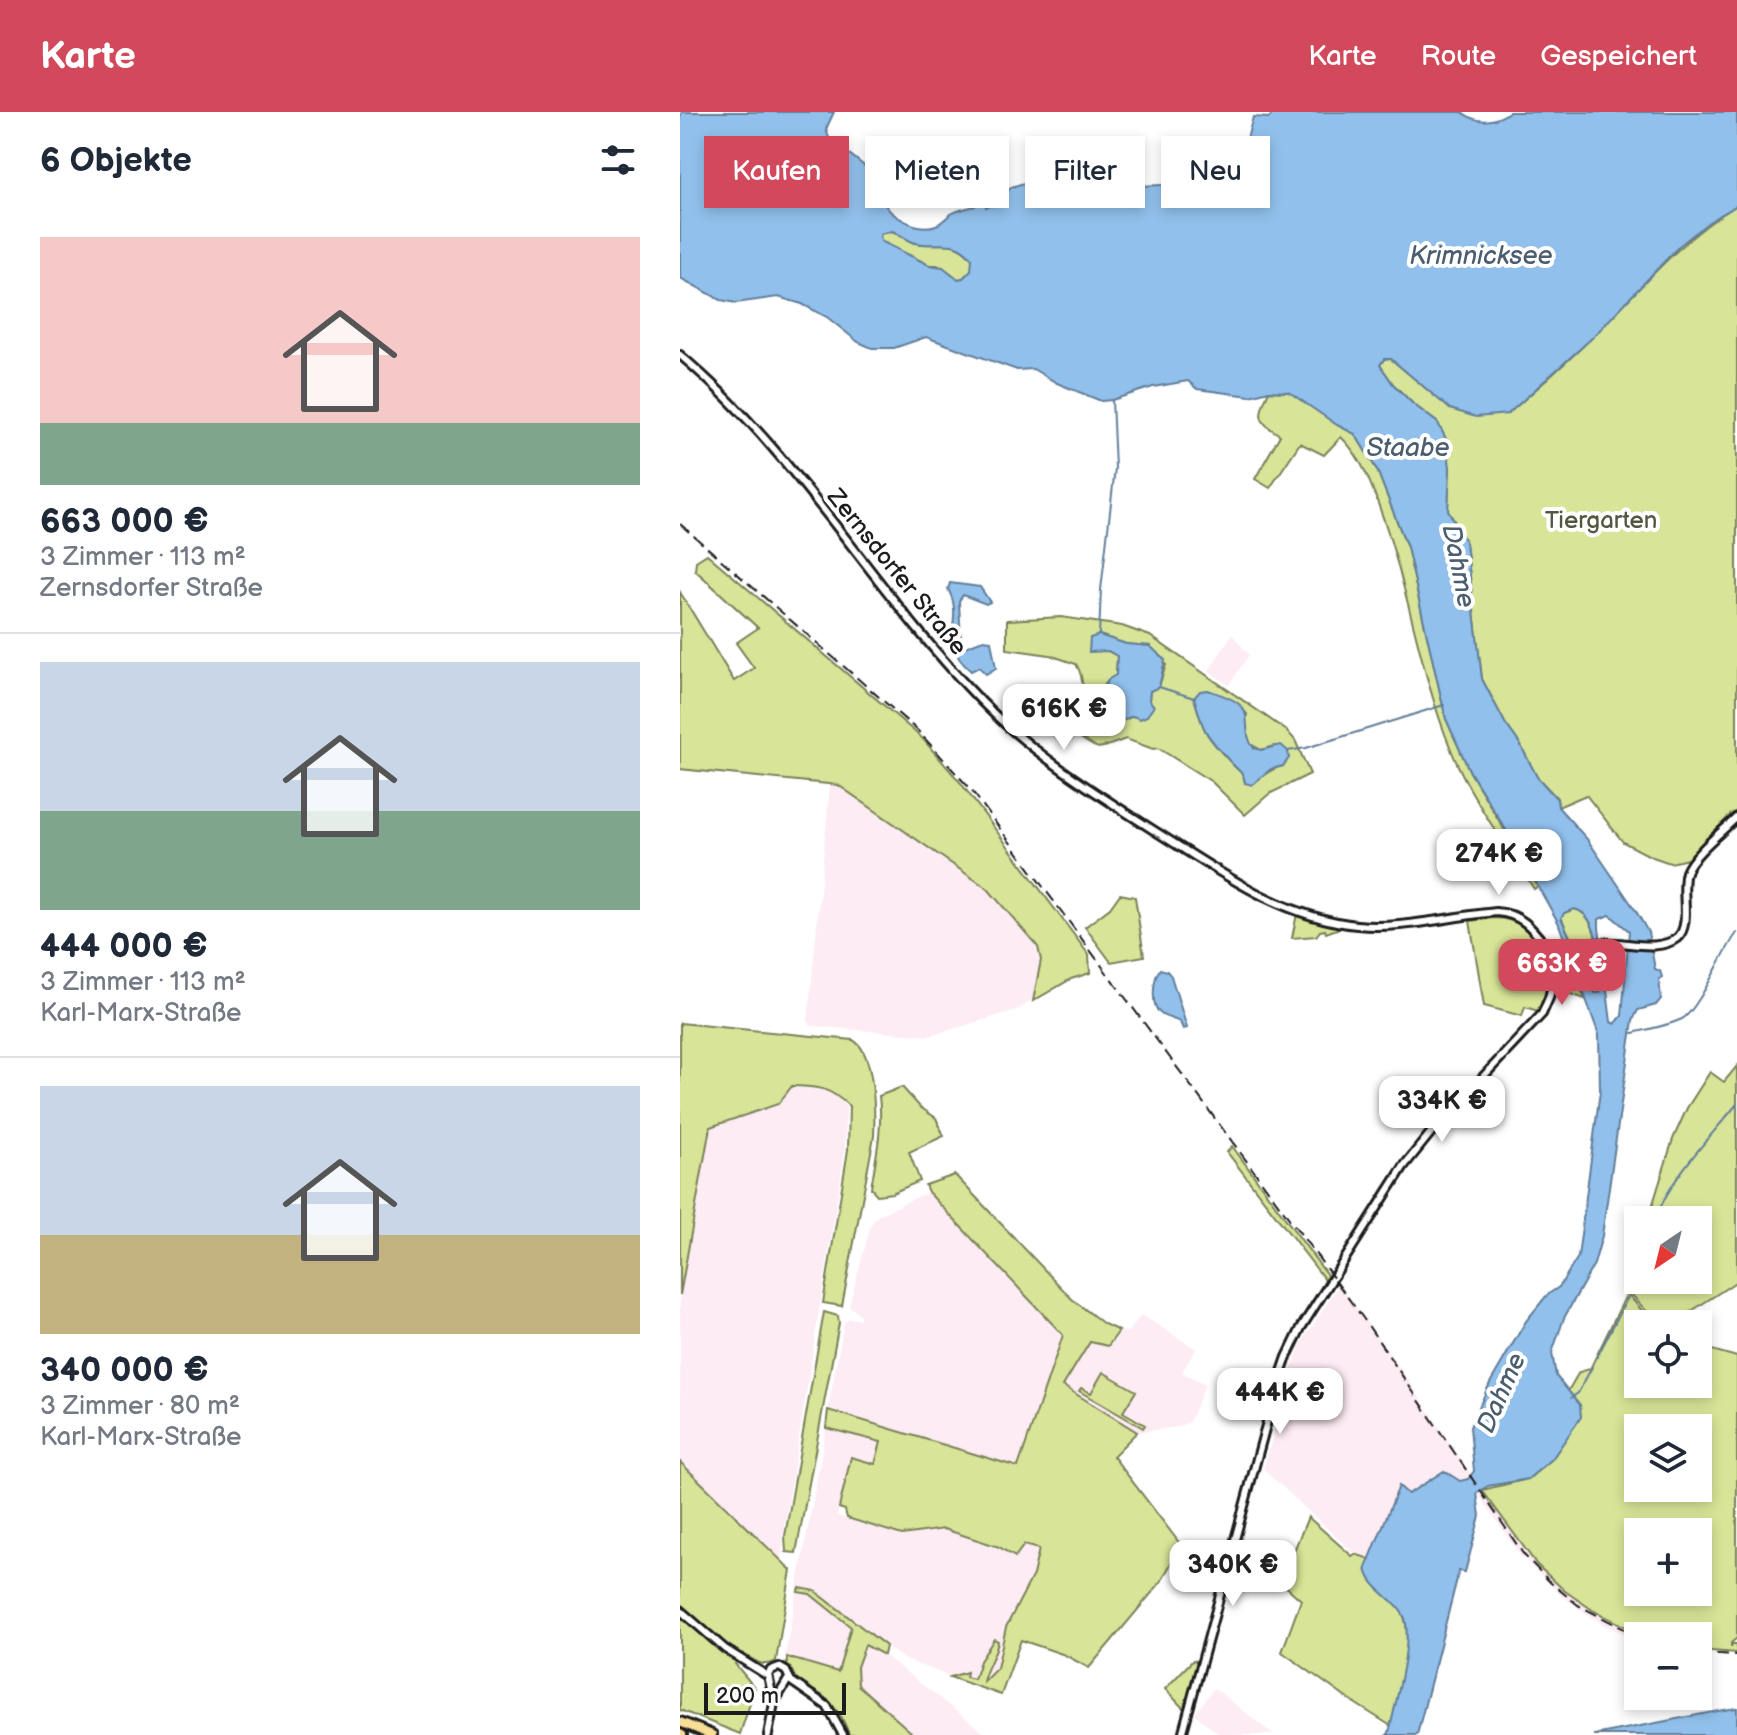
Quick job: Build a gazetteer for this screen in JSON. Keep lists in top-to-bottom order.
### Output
{
  "streets": {
    "street": ["Zernsdorfer Straße"]
  },
  "water": ["Krimnicksee", "Staabe", "Dahme"],
  "parks": ["Tiergarten"],
  "scale_bar": "200 m",
  "north": "bottom left",
  "page": {
    "header": "Karte",
    "nav": ["Karte", "Route", "Gespeichert"],
    "heading": "6 Objekte",
    "chip": [
      "Kaufen",
      "Mieten",
      "Filter",
      "Neu"
    ],
    "list": [
      {
        "name": "663 000 €",
        "note": "3 Zimmer · 113 m² · Zernsdorfer Straße"
      },
      {
        "name": "444 000 €",
        "note": "3 Zimmer · 113 m² · Karl-Marx-Straße"
      },
      {
        "name": "340 000 €",
        "note": "3 Zimmer · 80 m² · Karl-Marx-Straße"
      }
    ],
    "price": [
      "616K €",
      "274K €",
      "663K €",
      "334K €",
      "444K €",
      "340K €"
    ],
    "map_buttons": ["+", "−"],
    "scale": "200 m"
  }
}
